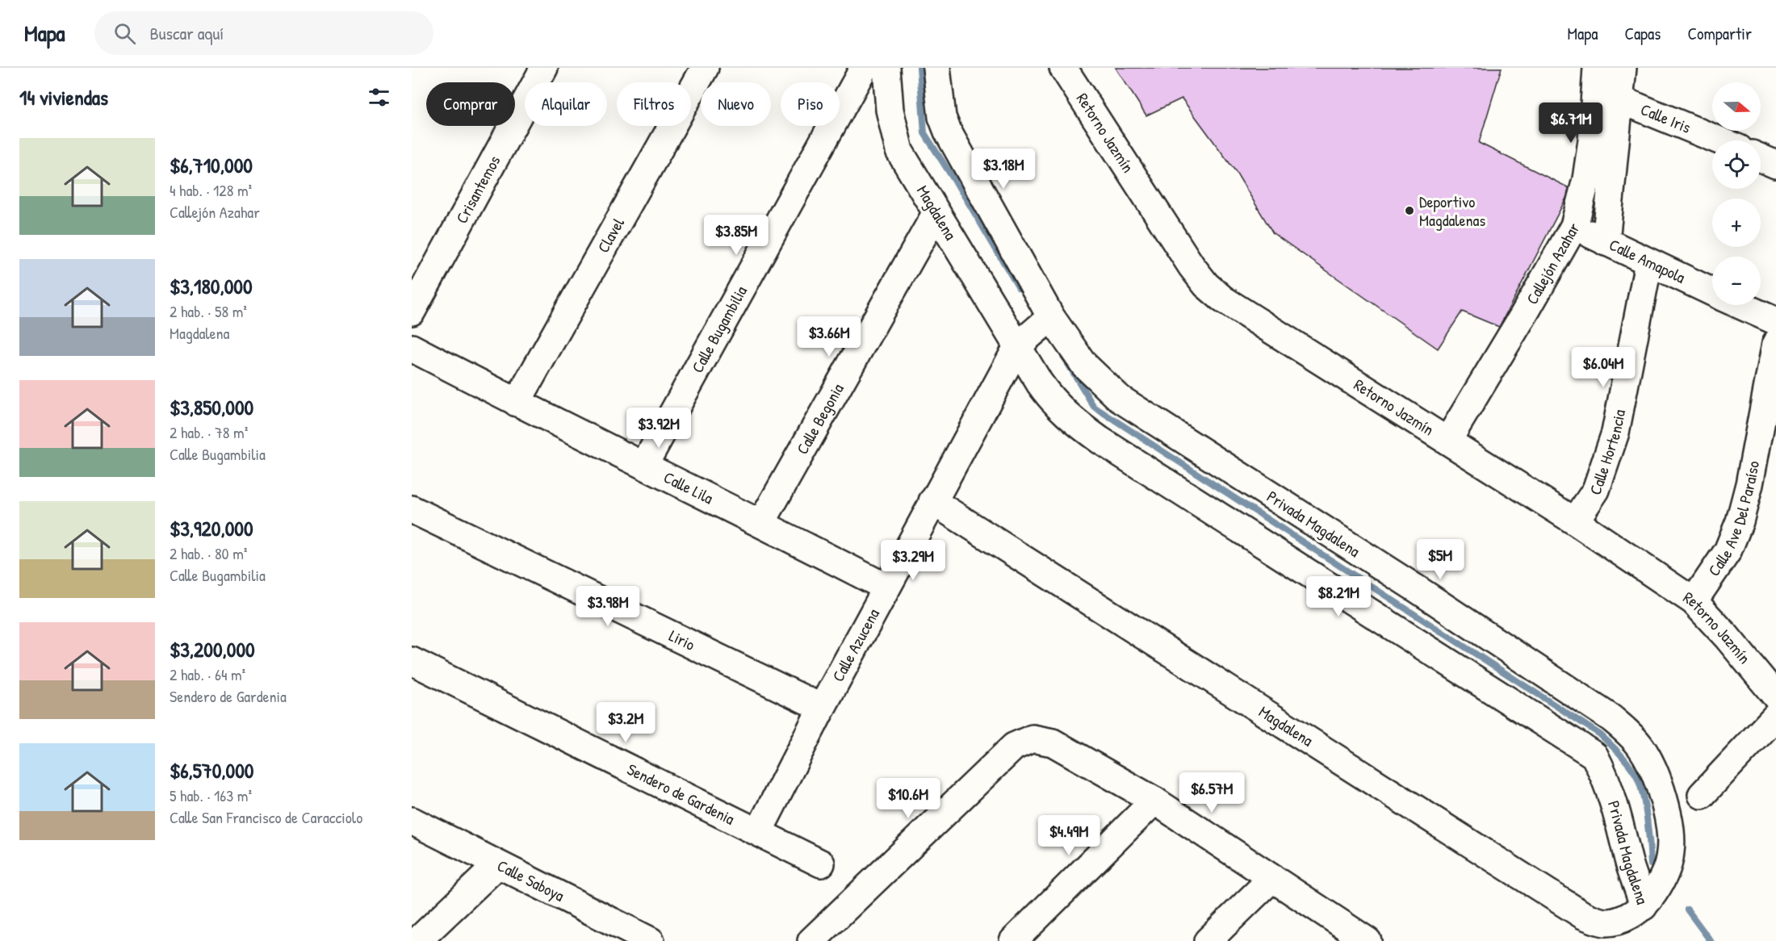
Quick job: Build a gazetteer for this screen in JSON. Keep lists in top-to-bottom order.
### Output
{
  "streets": {
    "street": [
      "Calle Iris",
      "Retorno Jazmín",
      "Crisantemos",
      "Magdalena",
      "Clavel",
      "Calle Amapola",
      "Callejón Azahar",
      "Calle Bugambilia",
      "Calle Begonia",
      "Calle Hortencia",
      "Calle Lila",
      "Calle Ave Del Paraíso",
      "Privada Magdalena",
      "Lirio",
      "Calle Azucena",
      "Sendero de Gardenia",
      "Calle Saboya"
    ]
  },
  "crossings": [
    ["Retorno Jazmín", "Callejón Azahar"],
    ["Retorno Jazmín", "Calle Hortencia"],
    ["Retorno Jazmín", "Calle Ave Del Paraíso"],
    ["Magdalena", "Calle Begonia"],
    ["Magdalena", "Privada Magdalena"],
    ["Magdalena", "Calle Azucena"],
    ["Clavel", "Calle Lila"],
    ["Calle Amapola", "Callejón Azahar"],
    ["Calle Amapola", "Calle Hortencia"],
    ["Calle Bugambilia", "Calle Lila"],
    ["Calle Begonia", "Calle Lila"],
    ["Calle Lila", "Calle Azucena"],
    ["Privada Magdalena", "Calle Azucena"],
    ["Lirio", "Calle Azucena"],
    ["Calle Azucena", "Sendero de Gardenia"]
  ],
  "places": ["Deportivo Magdalenas"],
  "north": "right",
  "page": {
    "header": "Mapa",
    "search": "Buscar aquí",
    "nav": ["Mapa", "Capas", "Compartir"],
    "heading": "14 viviendas",
    "map_buttons": ["+", "−"],
    "chip": [
      "Comprar",
      "Alquilar",
      "Filtros",
      "Nuevo",
      "Piso"
    ],
    "price": [
      "$6.71M",
      "$3.18M",
      "$3.85M",
      "$3.66M",
      "$6.04M",
      "$3.92M",
      "$5M",
      "$3.29M",
      "$8.21M",
      "$3.98M",
      "$3.2M",
      "$6.57M",
      "$10.6M",
      "$4.49M"
    ],
    "list": [
      {
        "name": "$6,710,000",
        "note": "4 hab. · 128 m² · Callejón Azahar"
      },
      {
        "name": "$3,180,000",
        "note": "2 hab. · 58 m² · Magdalena"
      },
      {
        "name": "$3,850,000",
        "note": "2 hab. · 78 m² · Calle Bugambilia"
      },
      {
        "name": "$3,920,000",
        "note": "2 hab. · 80 m² · Calle Bugambilia"
      },
      {
        "name": "$3,200,000",
        "note": "2 hab. · 64 m² · Sendero de Gardenia"
      },
      {
        "name": "$6,570,000",
        "note": "5 hab. · 163 m² · Calle San Francisco de Caracciolo"
      }
    ]
  }
}
